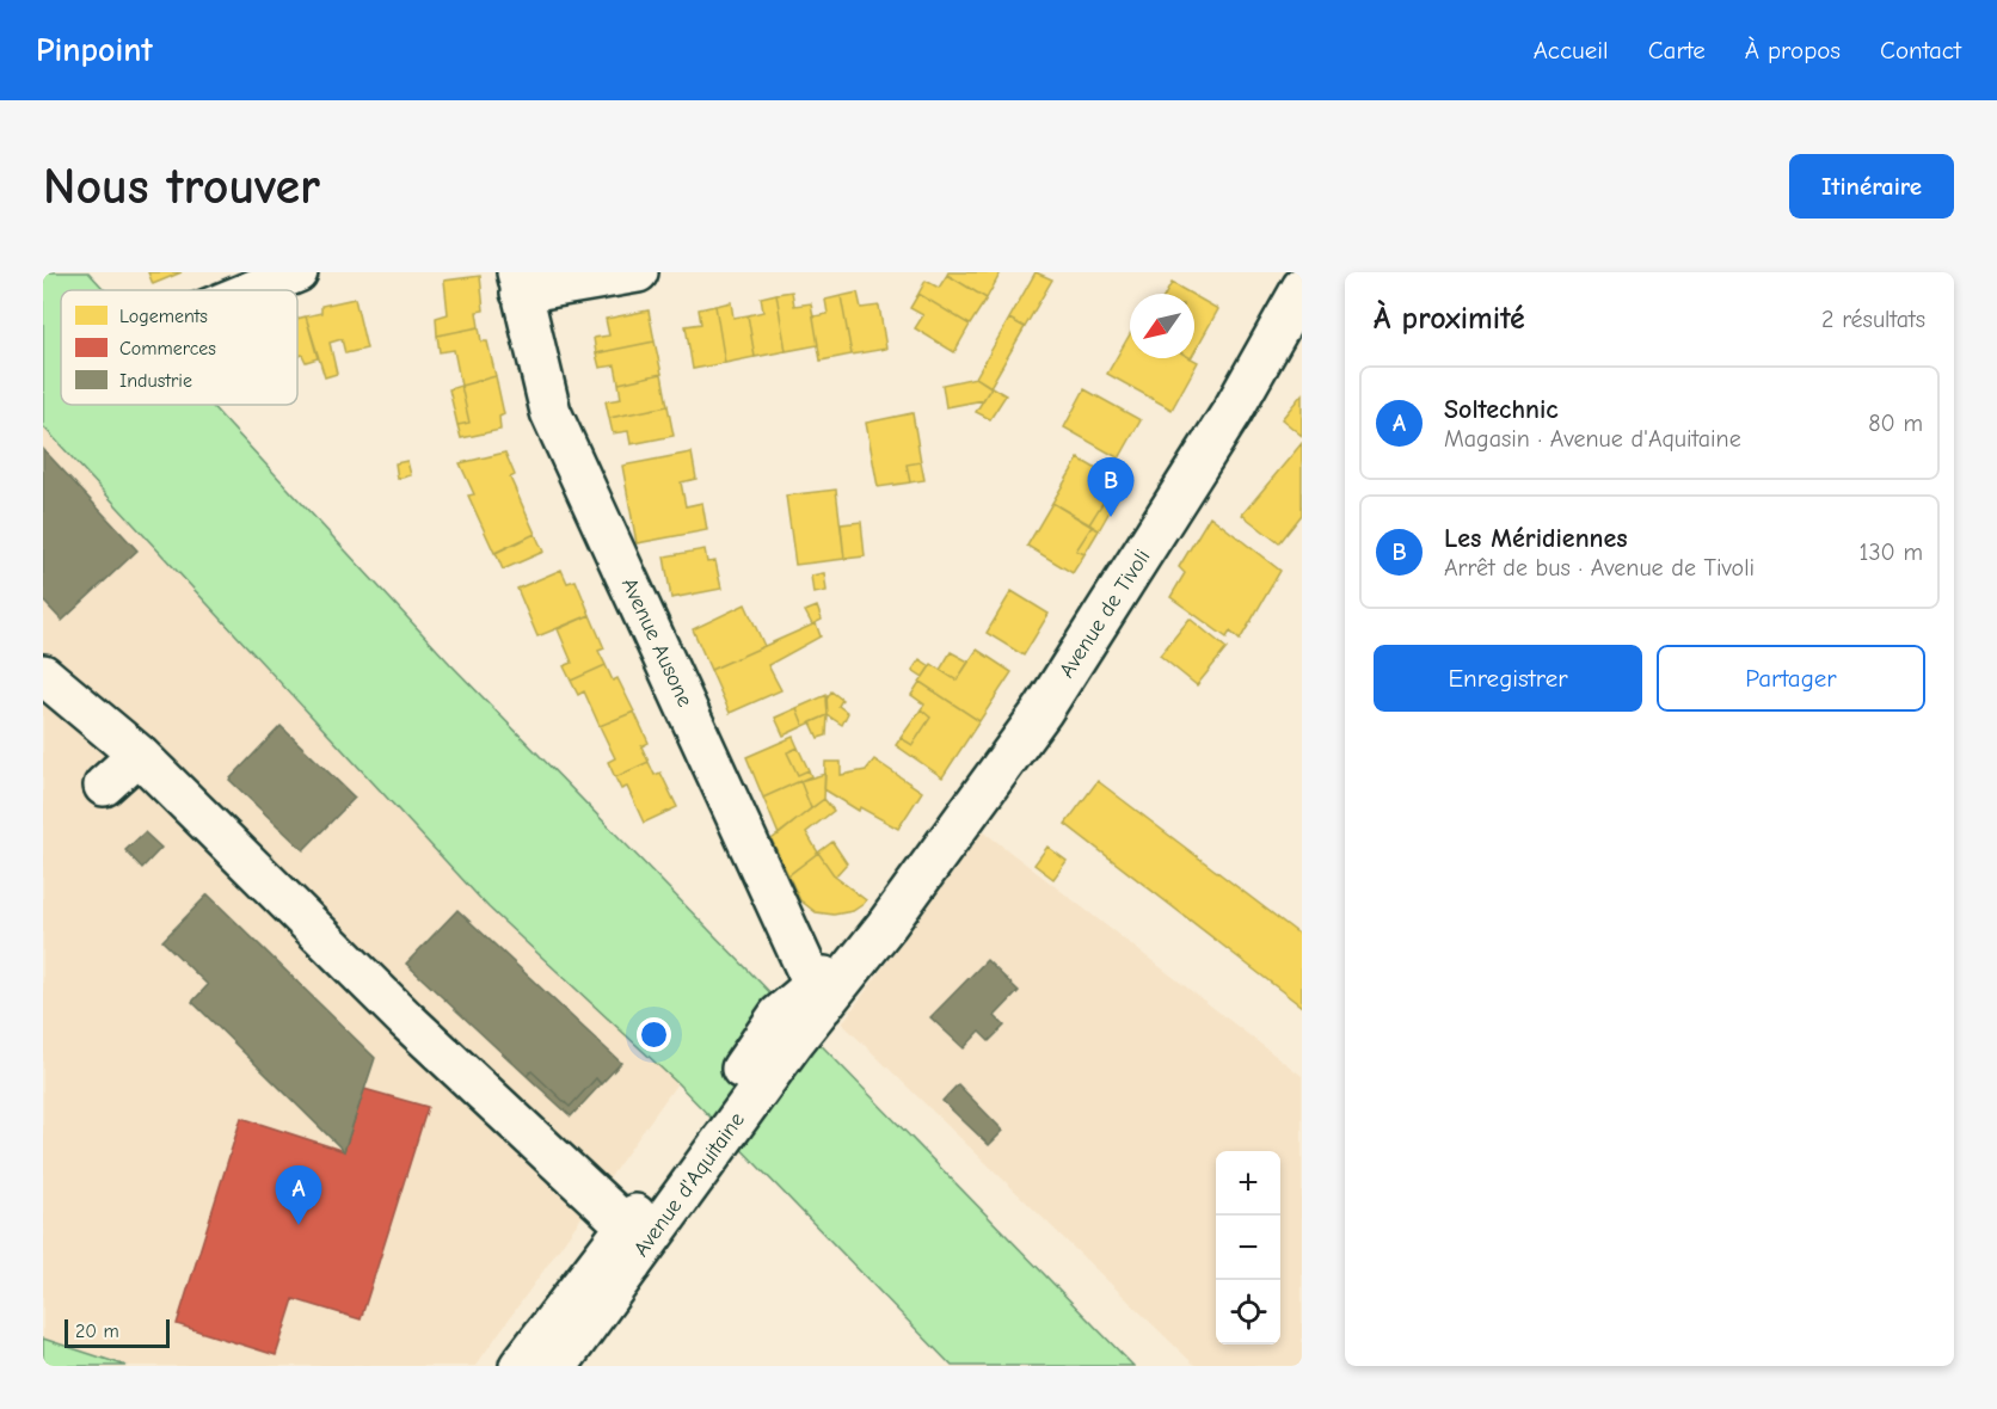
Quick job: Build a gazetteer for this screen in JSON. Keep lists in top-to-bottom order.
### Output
{
  "streets": {
    "street": ["Avenue de Tivoli", "Avenue Ausone", "Avenue d'Aquitaine"]
  },
  "crossings": [
    ["Avenue de Tivoli", "Avenue Ausone"],
    ["Avenue de Tivoli", "Avenue d'Aquitaine"],
    ["Avenue Ausone", "Avenue d'Aquitaine"]
  ],
  "legend": ["Logements", "Commerces", "Industrie"],
  "scale_bar": "20 m",
  "north": "bottom left",
  "page": {
    "header": "Pinpoint",
    "nav": [
      "Accueil",
      "Carte",
      "À propos",
      "Contact"
    ],
    "buttons": [
      "Itinéraire",
      ["Enregistrer", "Partager"]
    ],
    "title": "Nous trouver",
    "heading": ["À proximité", "2 résultats"],
    "list": [
      {
        "mark": "A",
        "name": "Soltechnic",
        "note": "Magasin · Avenue d'Aquitaine",
        "value": "80 m"
      },
      {
        "mark": "B",
        "name": "Les Méridiennes",
        "note": "Arrêt de bus · Avenue de Tivoli",
        "value": "130 m"
      }
    ],
    "pins": ["B", "A"],
    "map_buttons": ["+", "−"],
    "scale": "20 m"
  }
}
